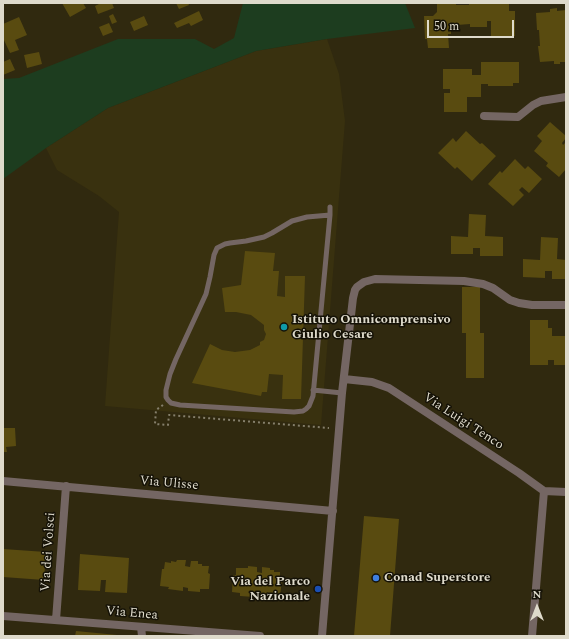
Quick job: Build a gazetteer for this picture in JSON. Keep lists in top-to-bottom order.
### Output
{
  "streets": {
    "street": [
      "Via Luigi Tenco",
      "Via Ulisse",
      "Via dei Volsci",
      "Via Enea"
    ]
  },
  "crossings": [
    ["Via Ulisse", "Via dei Volsci"],
    ["Via dei Volsci", "Via Enea"]
  ],
  "places": ["Istituto Omnicomprensivo Giulio Cesare", "Conad Superstore", "Via del Parco Nazionale"],
  "scale_bar": "50 m",
  "north": "top"
}
